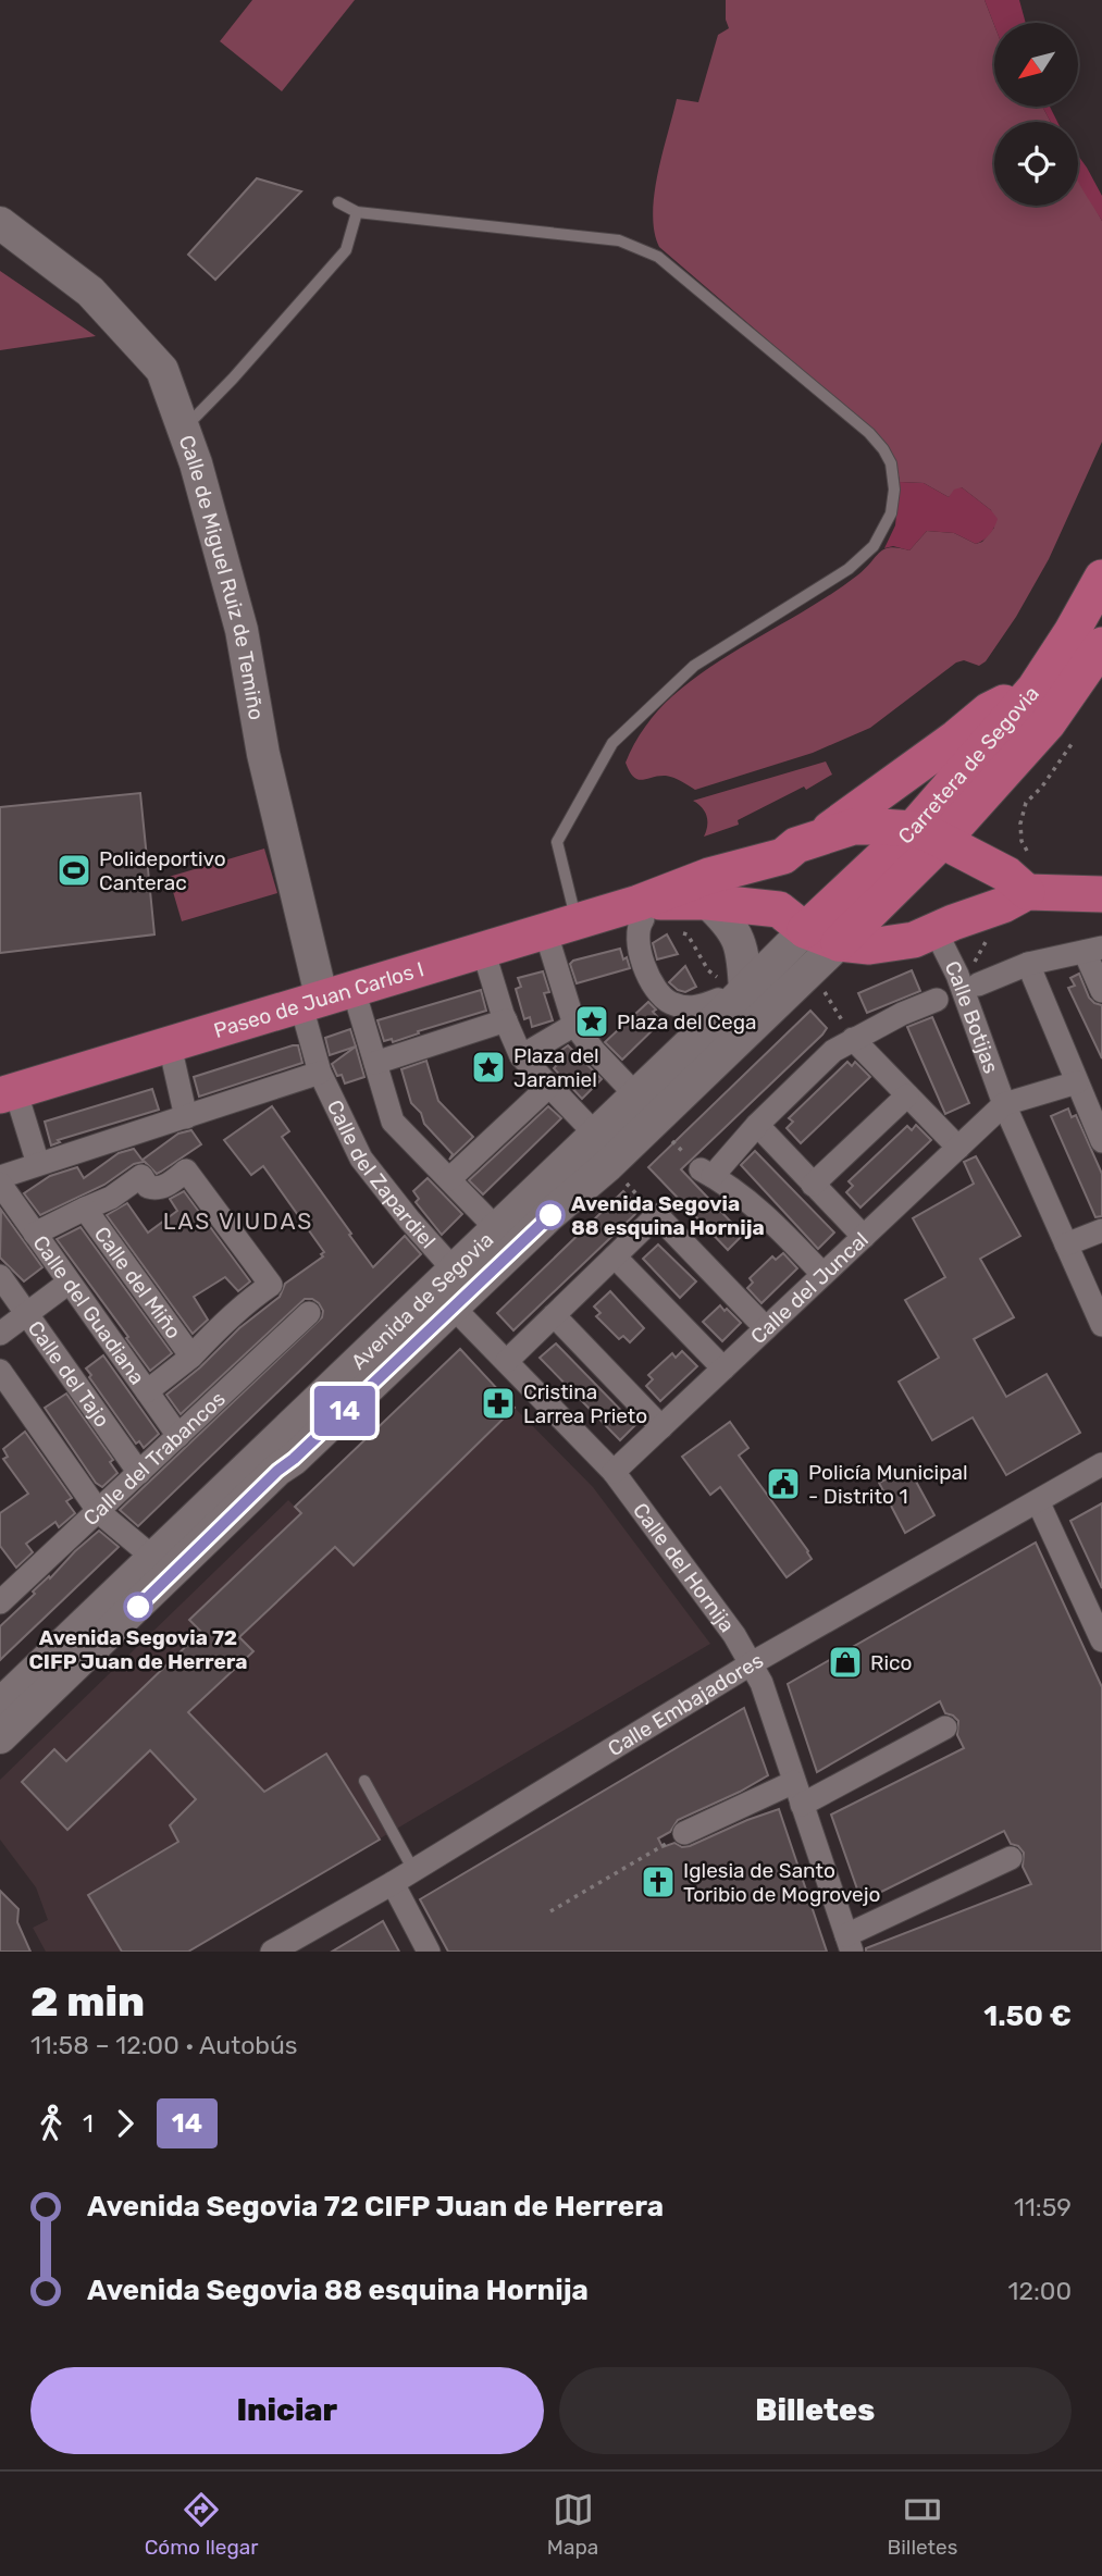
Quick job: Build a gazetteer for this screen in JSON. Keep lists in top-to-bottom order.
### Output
{
  "streets": {
    "main road": [
      "Calle de Miguel Ruiz de Temiño",
      "Carretera de Segovia",
      "Paseo de Juan Carlos I",
      "Avenida de Segovia"
    ],
    "street": [
      "Calle Botijas",
      "Calle del Zapardiel",
      "Calle del Miño",
      "Calle del Juncal",
      "Calle del Guadiana",
      "Calle del Tajo",
      "Calle del Trabancos",
      "Calle del Hornija",
      "Calle Embajadores"
    ]
  },
  "crossings": [
    ["Calle de Miguel Ruiz de Temiño", "Paseo de Juan Carlos I"],
    ["Calle de Miguel Ruiz de Temiño", "Calle del Zapardiel"],
    ["Carretera de Segovia", "Paseo de Juan Carlos I"],
    ["Carretera de Segovia", "Avenida de Segovia"],
    ["Paseo de Juan Carlos I", "Calle Botijas"],
    ["Paseo de Juan Carlos I", "Calle del Zapardiel"],
    ["Paseo de Juan Carlos I", "Avenida de Segovia"],
    ["Calle Botijas", "Calle del Juncal"],
    ["Calle del Zapardiel", "Avenida de Segovia"],
    ["Calle del Zapardiel", "Calle del Hornija"],
    ["Calle del Miño", "Calle del Guadiana"],
    ["Calle del Juncal", "Calle del Hornija"],
    ["Avenida de Segovia", "Calle del Hornija"],
    ["Calle del Guadiana", "Calle del Trabancos"],
    ["Calle del Tajo", "Calle del Trabancos"],
    ["Calle del Hornija", "Calle Embajadores"]
  ],
  "districts": ["LAS VIUDAS"],
  "places": {
    "sports": ["Polideportivo Canterac"],
    "place": ["Plaza del Cega", "Plaza del Jaramiel"],
    "other": ["Avenida Segovia 88 esquina Hornija", "Avenida Segovia 72 CIFP Juan de Herrera"],
    "pharmacy": ["Cristina Larrea Prieto"],
    "public building": ["Policía Municipal - Distrito 1"],
    "shop": ["Rico"],
    "church": ["Iglesia de Santo Toribio de Mogrovejo"]
  },
  "lines": ["bus line 14"],
  "north": "bottom left",
  "page": {
    "on_map": "14",
    "heading": ["2 min", "11:58 – 12:00 · Autobús", "1.50 €"],
    "legs": ["1", "14"],
    "list": [
      {
        "name": "Avenida Segovia 72 CIFP Juan de Herrera",
        "value": "11:59"
      },
      {
        "name": "Avenida Segovia 88 esquina Hornija",
        "value": "12:00"
      }
    ],
    "buttons": ["Iniciar", "Billetes"],
    "tabs": ["Cómo llegar", "Mapa", "Billetes"]
  }
}
